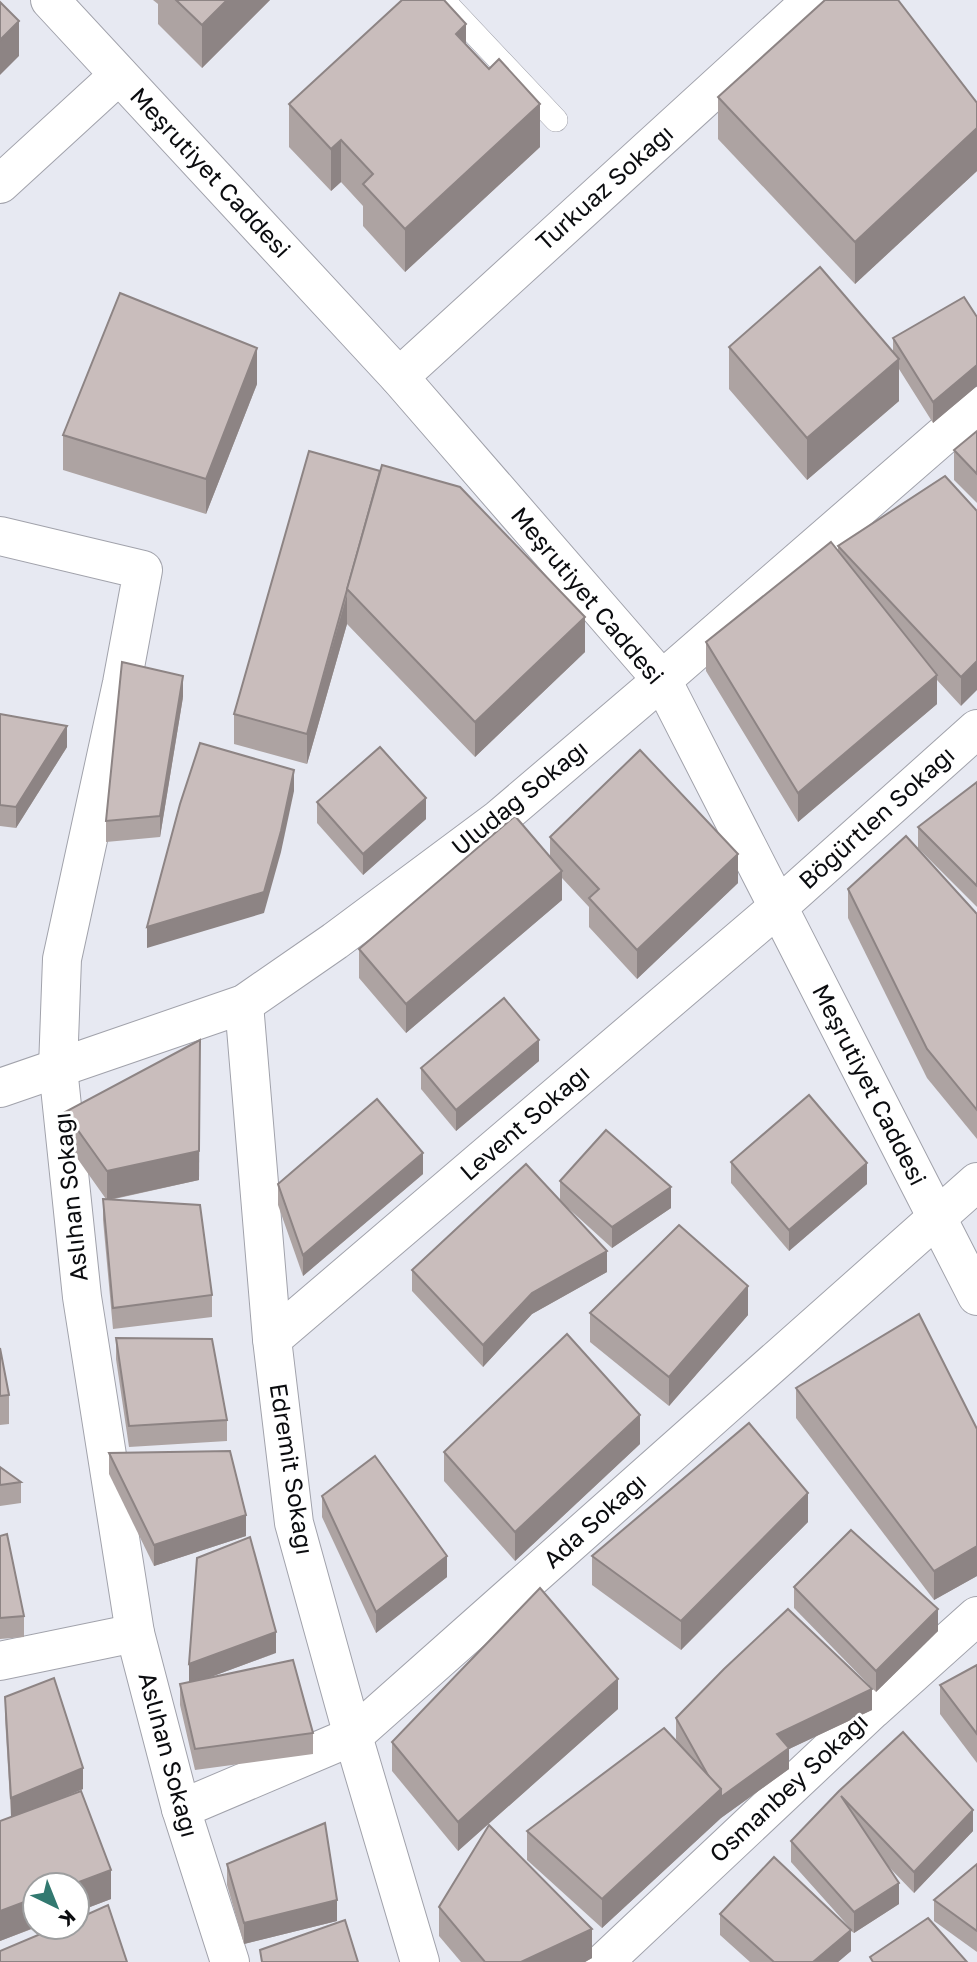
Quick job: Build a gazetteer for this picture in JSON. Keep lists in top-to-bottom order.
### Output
{
  "streets": {
    "street": [
      "Meşrutiyet Caddesi",
      "Turkuaz Sokağı",
      "Uludağ Sokağı",
      "Böğürtlen Sokağı",
      "Levent Sokağı",
      "Aslıhan Sokağı",
      "Edremit Sokağı",
      "Ada Sokağı",
      "Osmanbey Sokağı"
    ]
  },
  "crossings": [
    ["Meşrutiyet Caddesi", "Turkuaz Sokağı"],
    ["Meşrutiyet Caddesi", "Uludağ Sokağı"],
    ["Meşrutiyet Caddesi", "Böğürtlen Sokağı"],
    ["Meşrutiyet Caddesi", "Levent Sokağı"],
    ["Meşrutiyet Caddesi", "Ada Sokağı"],
    ["Uludağ Sokağı", "Aslıhan Sokağı"],
    ["Uludağ Sokağı", "Edremit Sokağı"],
    ["Böğürtlen Sokağı", "Levent Sokağı"],
    ["Levent Sokağı", "Edremit Sokağı"],
    ["Aslıhan Sokağı", "Ada Sokağı"],
    ["Edremit Sokağı", "Ada Sokağı"]
  ],
  "north": "bottom right"
}
